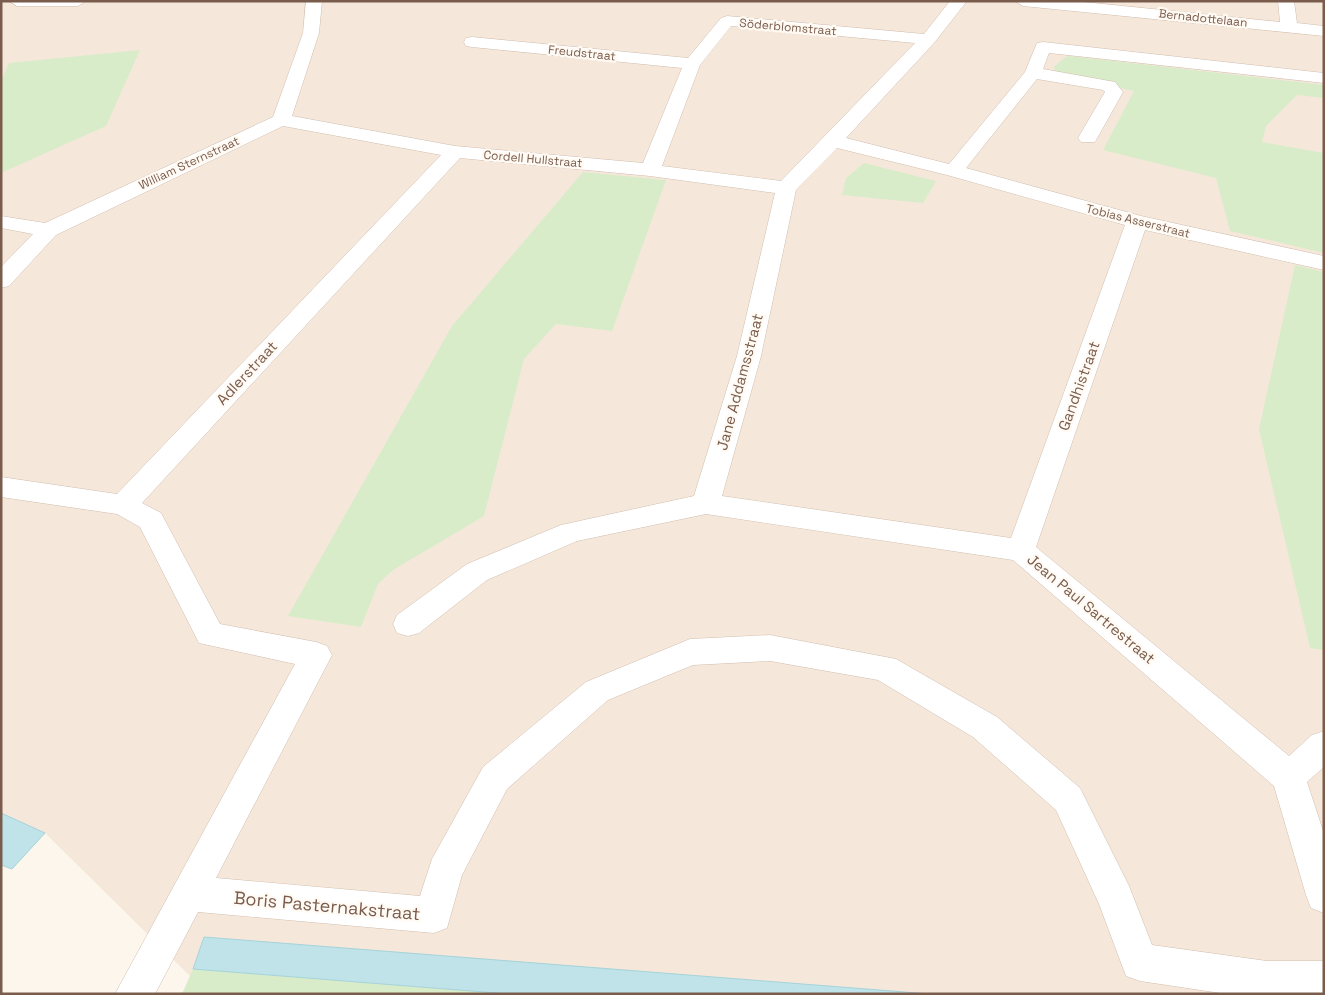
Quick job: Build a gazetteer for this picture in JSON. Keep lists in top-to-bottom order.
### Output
{
  "streets": {
    "street": [
      "Bernadottelaan",
      "Söderblomstraat",
      "Freudstraat",
      "Cordell Hullstraat",
      "William Sternstraat",
      "Tobias Asserstraat",
      "Adlerstraat",
      "Jane Addamsstraat",
      "Gandhistraat",
      "Jean Paul Sartrestraat",
      "Boris Pasternakstraat"
    ]
  },
  "crossings": [
    ["Söderblomstraat", "Freudstraat"],
    ["Söderblomstraat", "Cordell Hullstraat"],
    ["Cordell Hullstraat", "William Sternstraat"],
    ["Cordell Hullstraat", "Adlerstraat"],
    ["Cordell Hullstraat", "Jane Addamsstraat"],
    ["Tobias Asserstraat", "Gandhistraat"],
    ["Jane Addamsstraat", "Jean Paul Sartrestraat"],
    ["Gandhistraat", "Jean Paul Sartrestraat"]
  ]
}
